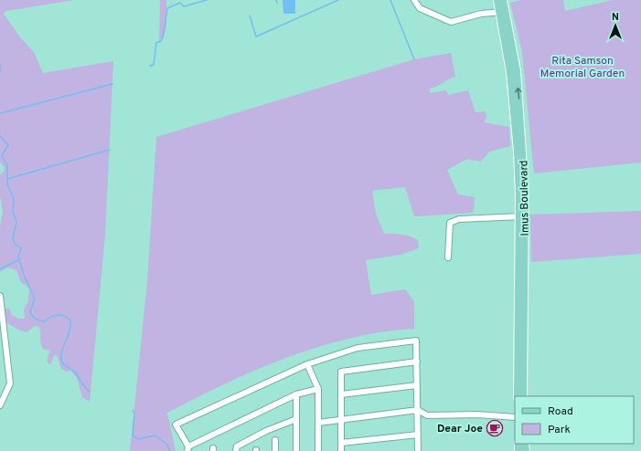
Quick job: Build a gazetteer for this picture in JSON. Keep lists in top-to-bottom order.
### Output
{
  "streets": {
    "main road": ["Imus Boulevard"]
  },
  "parks": ["Rita Samson Memorial Garden"],
  "places": {
    "cafe": ["Dear Joe"]
  },
  "legend": ["Road", "Park"],
  "north": "top"
}
